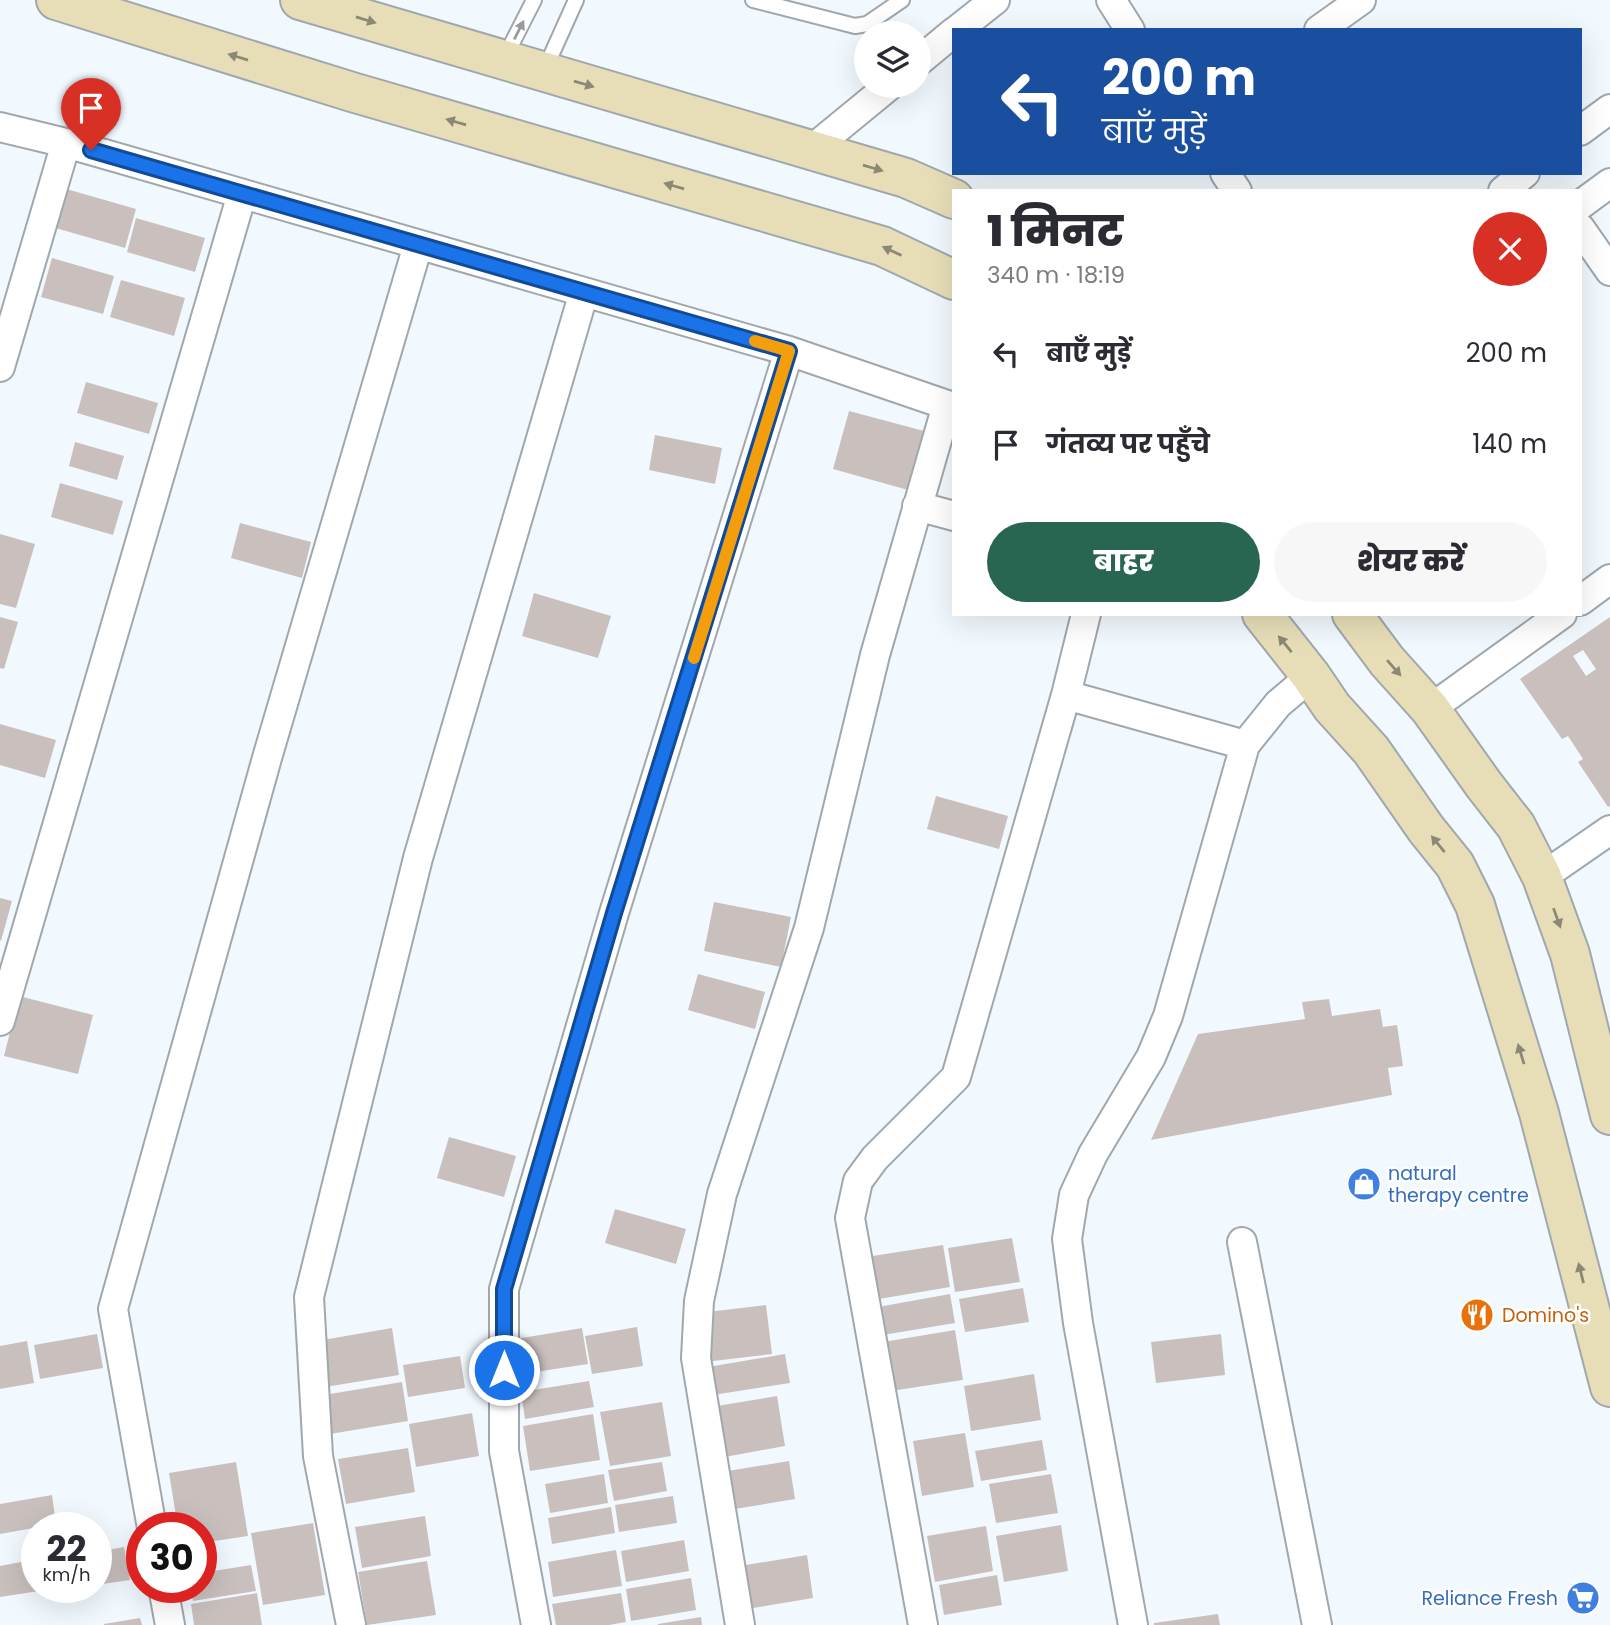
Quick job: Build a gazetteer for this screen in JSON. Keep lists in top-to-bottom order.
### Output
{
  "places": {
    "shop": ["natural therapy centre"],
    "restaurant": ["Domino's"],
    "supermarket": ["Reliance Fresh"]
  },
  "page": {
    "turn": ["200 m", "बाएँ मुड़ें"],
    "heading": ["1 मिनट", "340 m · 18:19"],
    "list": [
      {
        "name": "बाएँ मुड़ें",
        "value": "200 m"
      },
      {
        "name": "गंतव्य पर पहुँचे",
        "value": "140 m"
      }
    ],
    "buttons": ["बाहर", "शेयर करें"],
    "speed": "22 km/h",
    "limit": "30"
  }
}
